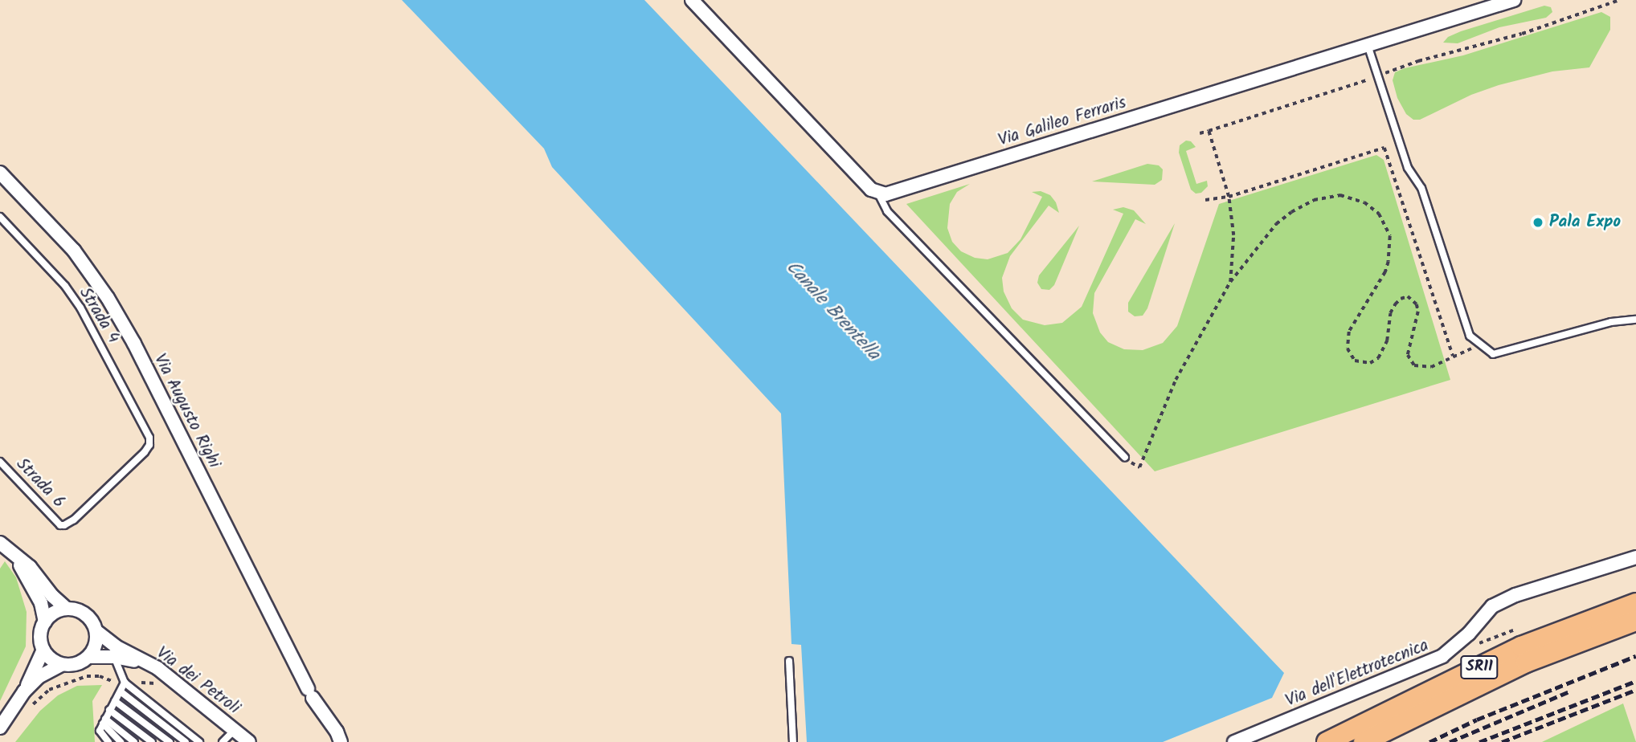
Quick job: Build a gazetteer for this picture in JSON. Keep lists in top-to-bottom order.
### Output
{
  "streets": {
    "highway": ["SR11"],
    "street": [
      "Via Galileo Ferraris",
      "Via Augusto Righi",
      "Via dell'Elettrotecnica",
      "Via dei Petroli"
    ],
    "lane": ["Strada 4", "Strada 6"]
  },
  "crossings": [
    ["Strada 4", "Strada 6"]
  ],
  "water": ["Canale Brentella"],
  "places": ["Pala Expo"]
}
